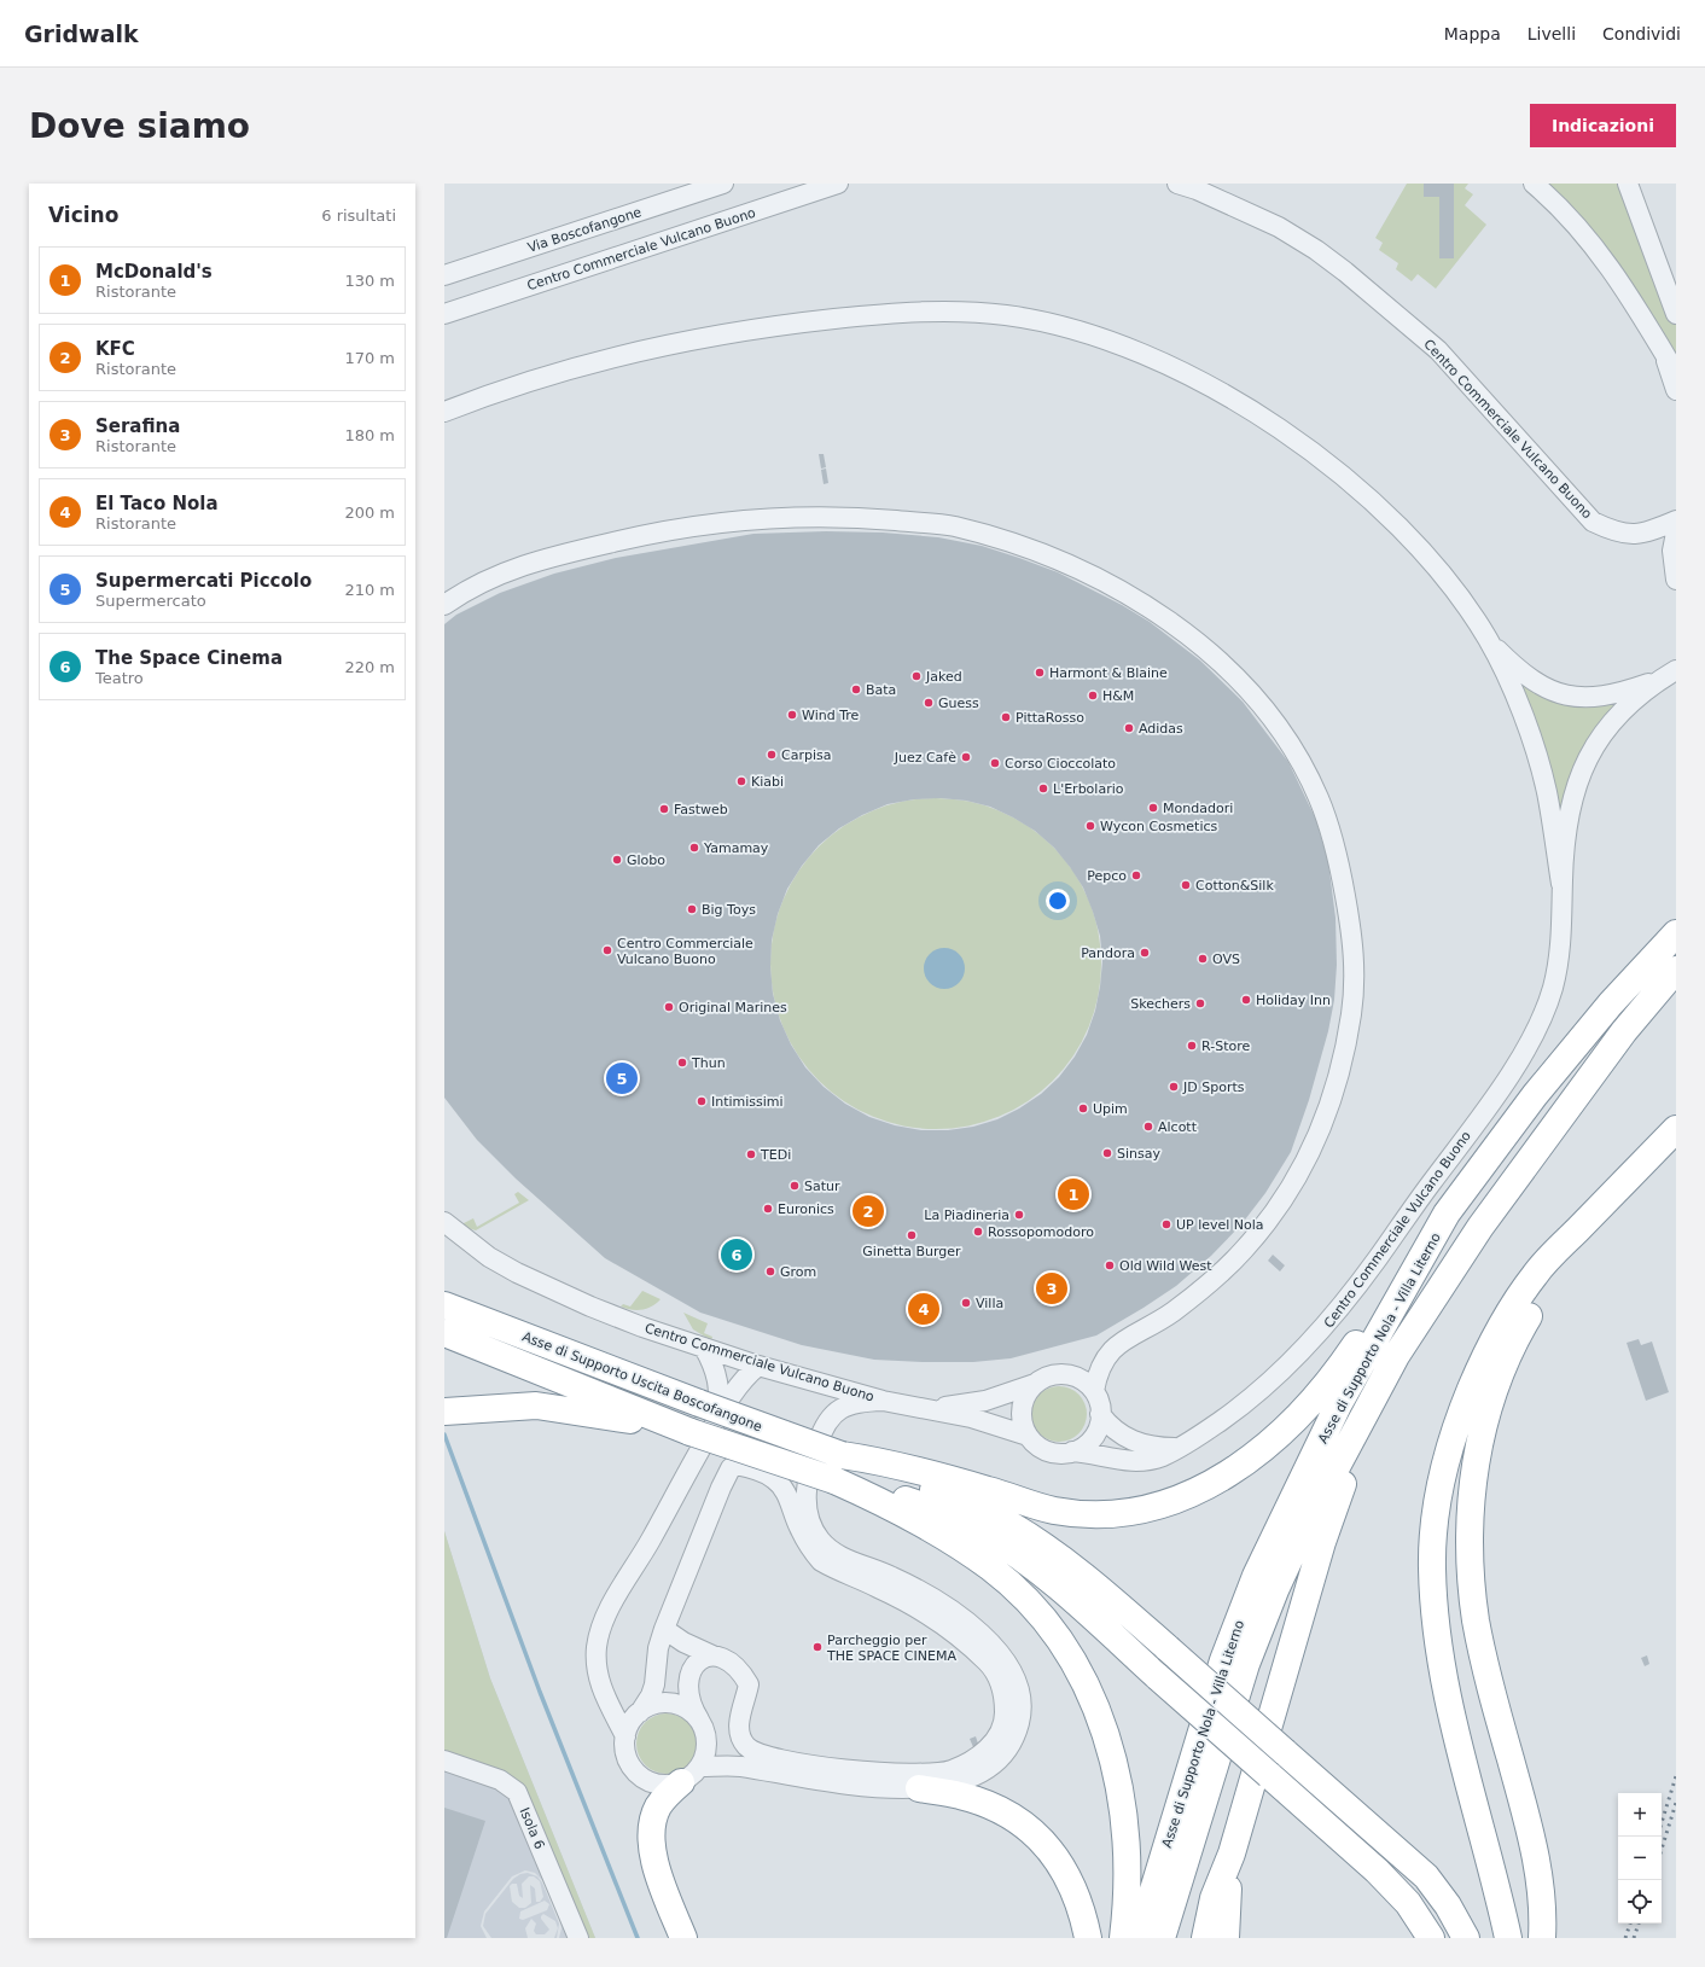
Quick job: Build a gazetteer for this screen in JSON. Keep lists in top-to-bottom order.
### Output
{
  "streets": {
    "highway": ["Asse di Supporto Nola - Villa Literno", "Asse di Supporto Uscita Boscofangone"],
    "street": ["Via Boscofangone", "Centro Commerciale Vulcano Buono", "Isola 6"]
  },
  "places": [
    "Harmont & Blaine",
    "Jaked",
    "Bata",
    "H&M",
    "Guess",
    "Wind Tre",
    "PittaRosso",
    "Adidas",
    "Carpisa",
    "Juez Cafè",
    "Corso Cioccolato",
    "Kiabi",
    "L'Erbolario",
    "Mondadori",
    "Fastweb",
    "Wycon Cosmetics",
    "Yamamay",
    "Globo",
    "Pepco",
    "Cotton&Silk",
    "Big Toys",
    "Centro Commerciale Vulcano Buono",
    "Pandora",
    "OVS",
    "Holiday Inn",
    "Skechers",
    "Original Marines",
    "R-Store",
    "Thun",
    "JD Sports",
    "Intimissimi",
    "Upim",
    "Alcott",
    "Sinsay",
    "TEDi",
    "Satur",
    "Euronics",
    "La Piadineria",
    "UP level Nola",
    "Rossopomodoro",
    "Ginetta Burger",
    "Old Wild West",
    "Grom",
    "Villa",
    "Parcheggio per THE SPACE CINEMA"
  ],
  "page": {
    "header": "Gridwalk",
    "nav": ["Mappa", "Livelli", "Condividi"],
    "buttons": "Indicazioni",
    "title": "Dove siamo",
    "heading": ["Vicino", "6 risultati"],
    "list": [
      {
        "mark": "1",
        "name": "McDonald's",
        "note": "Ristorante",
        "value": "130 m"
      },
      {
        "mark": "2",
        "name": "KFC",
        "note": "Ristorante",
        "value": "170 m"
      },
      {
        "mark": "3",
        "name": "Serafina",
        "note": "Ristorante",
        "value": "180 m"
      },
      {
        "mark": "4",
        "name": "El Taco Nola",
        "note": "Ristorante",
        "value": "200 m"
      },
      {
        "mark": "5",
        "name": "Supermercati Piccolo",
        "note": "Supermercato",
        "value": "210 m"
      },
      {
        "mark": "6",
        "name": "The Space Cinema",
        "note": "Teatro",
        "value": "220 m"
      }
    ],
    "pins": [
      "5",
      "1",
      "2",
      "6",
      "3",
      "4"
    ],
    "map_buttons": ["+", "−"]
  }
}
